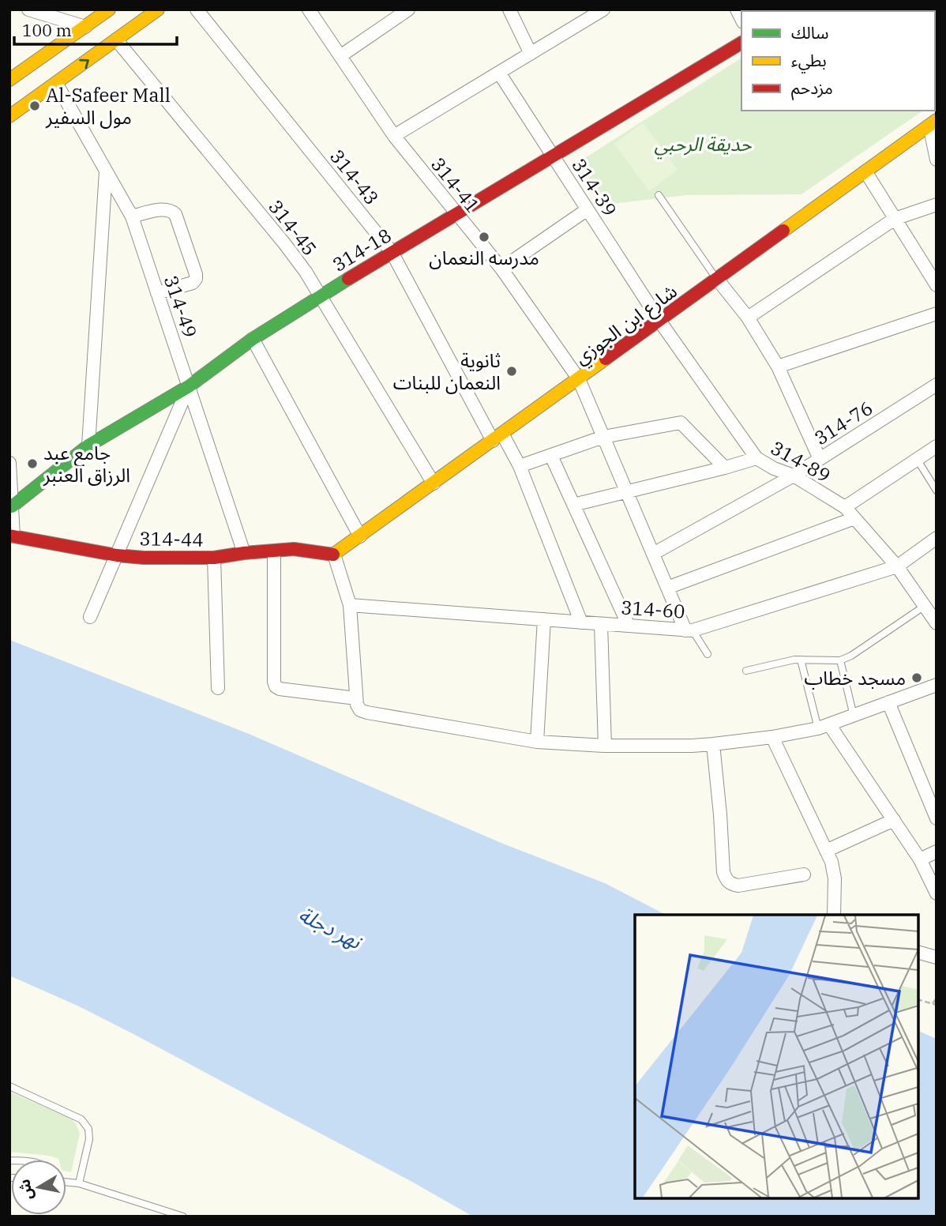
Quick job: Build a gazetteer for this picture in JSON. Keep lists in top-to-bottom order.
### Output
{
  "streets": {
    "street": [
      "314-43",
      "314-41",
      "314-39",
      "314-45",
      "314-18",
      "314-49",
      "شارع ابن الجوزي",
      "314-76",
      "314-89",
      "314-44",
      "314-60"
    ]
  },
  "crossings": [
    ["314-43", "314-18"],
    ["314-43", "شارع ابن الجوزي"],
    ["314-43", "314-60"],
    ["314-41", "314-18"],
    ["314-41", "شارع ابن الجوزي"],
    ["314-41", "314-76"],
    ["314-41", "314-60"],
    ["314-39", "314-18"],
    ["314-39", "شارع ابن الجوزي"],
    ["314-39", "314-89"],
    ["314-45", "314-18"],
    ["314-45", "شارع ابن الجوزي"],
    ["314-18", "314-49"],
    ["314-49", "314-44"],
    ["شارع ابن الجوزي", "314-89"],
    ["شارع ابن الجوزي", "314-44"],
    ["314-76", "314-89"],
    ["314-89", "314-60"]
  ],
  "water": ["نهر دجلة"],
  "parks": ["حديقة الرحبي"],
  "places": [
    "Al-Safeer Mall مول السفير",
    "مدرسه النعمان",
    "ثانوية النعمان للبنات",
    "جامع عبد الرزاق العنبر",
    "مسجد خطاب"
  ],
  "legend": ["سالك", "بطيء", "مزدحم"],
  "scale_bar": "100 m",
  "north": "left"
}
